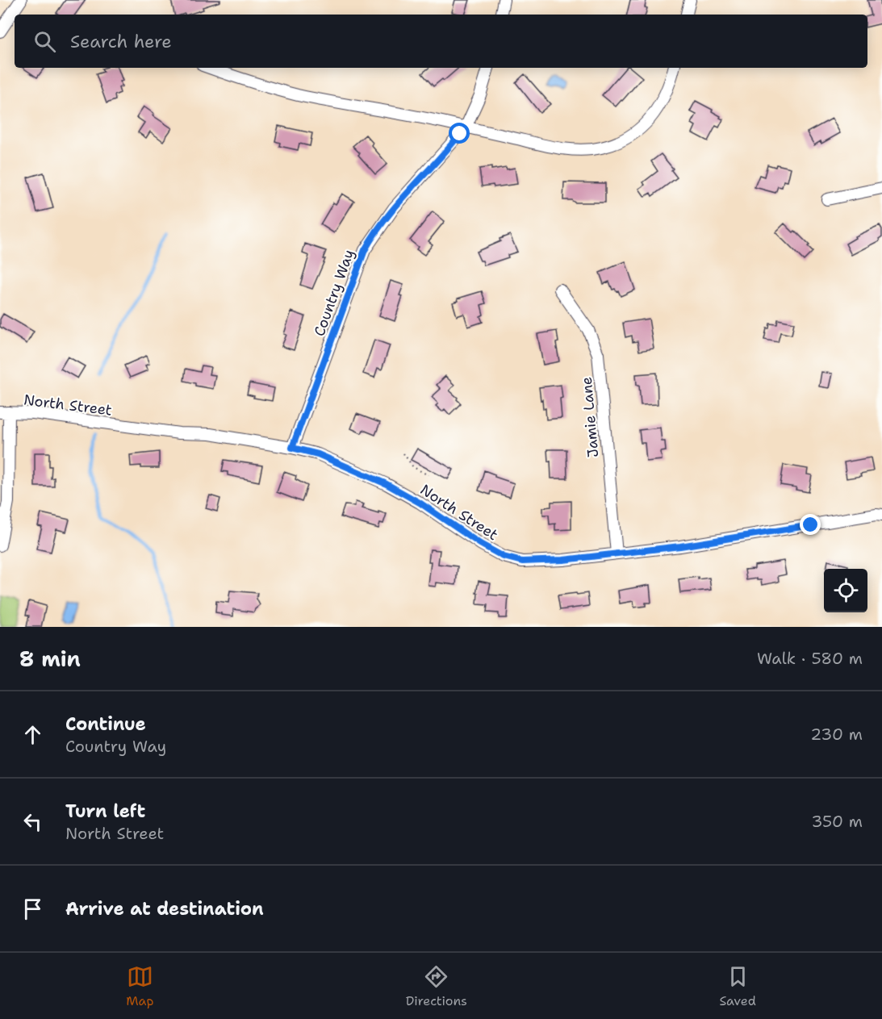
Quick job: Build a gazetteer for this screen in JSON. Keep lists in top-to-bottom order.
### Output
{
  "streets": {
    "street": ["Country Way", "North Street", "Jamie Lane"]
  },
  "crossings": [
    ["Country Way", "North Street"],
    ["North Street", "Jamie Lane"]
  ],
  "page": {
    "search": "Search here",
    "heading": ["8 min", "Walk · 580 m"],
    "list": [
      ["Continue", "Country Way", "230 m"],
      ["Turn left", "North Street", "350 m"],
      "Arrive at destination"
    ],
    "nav": ["Map", "Directions", "Saved"]
  }
}
